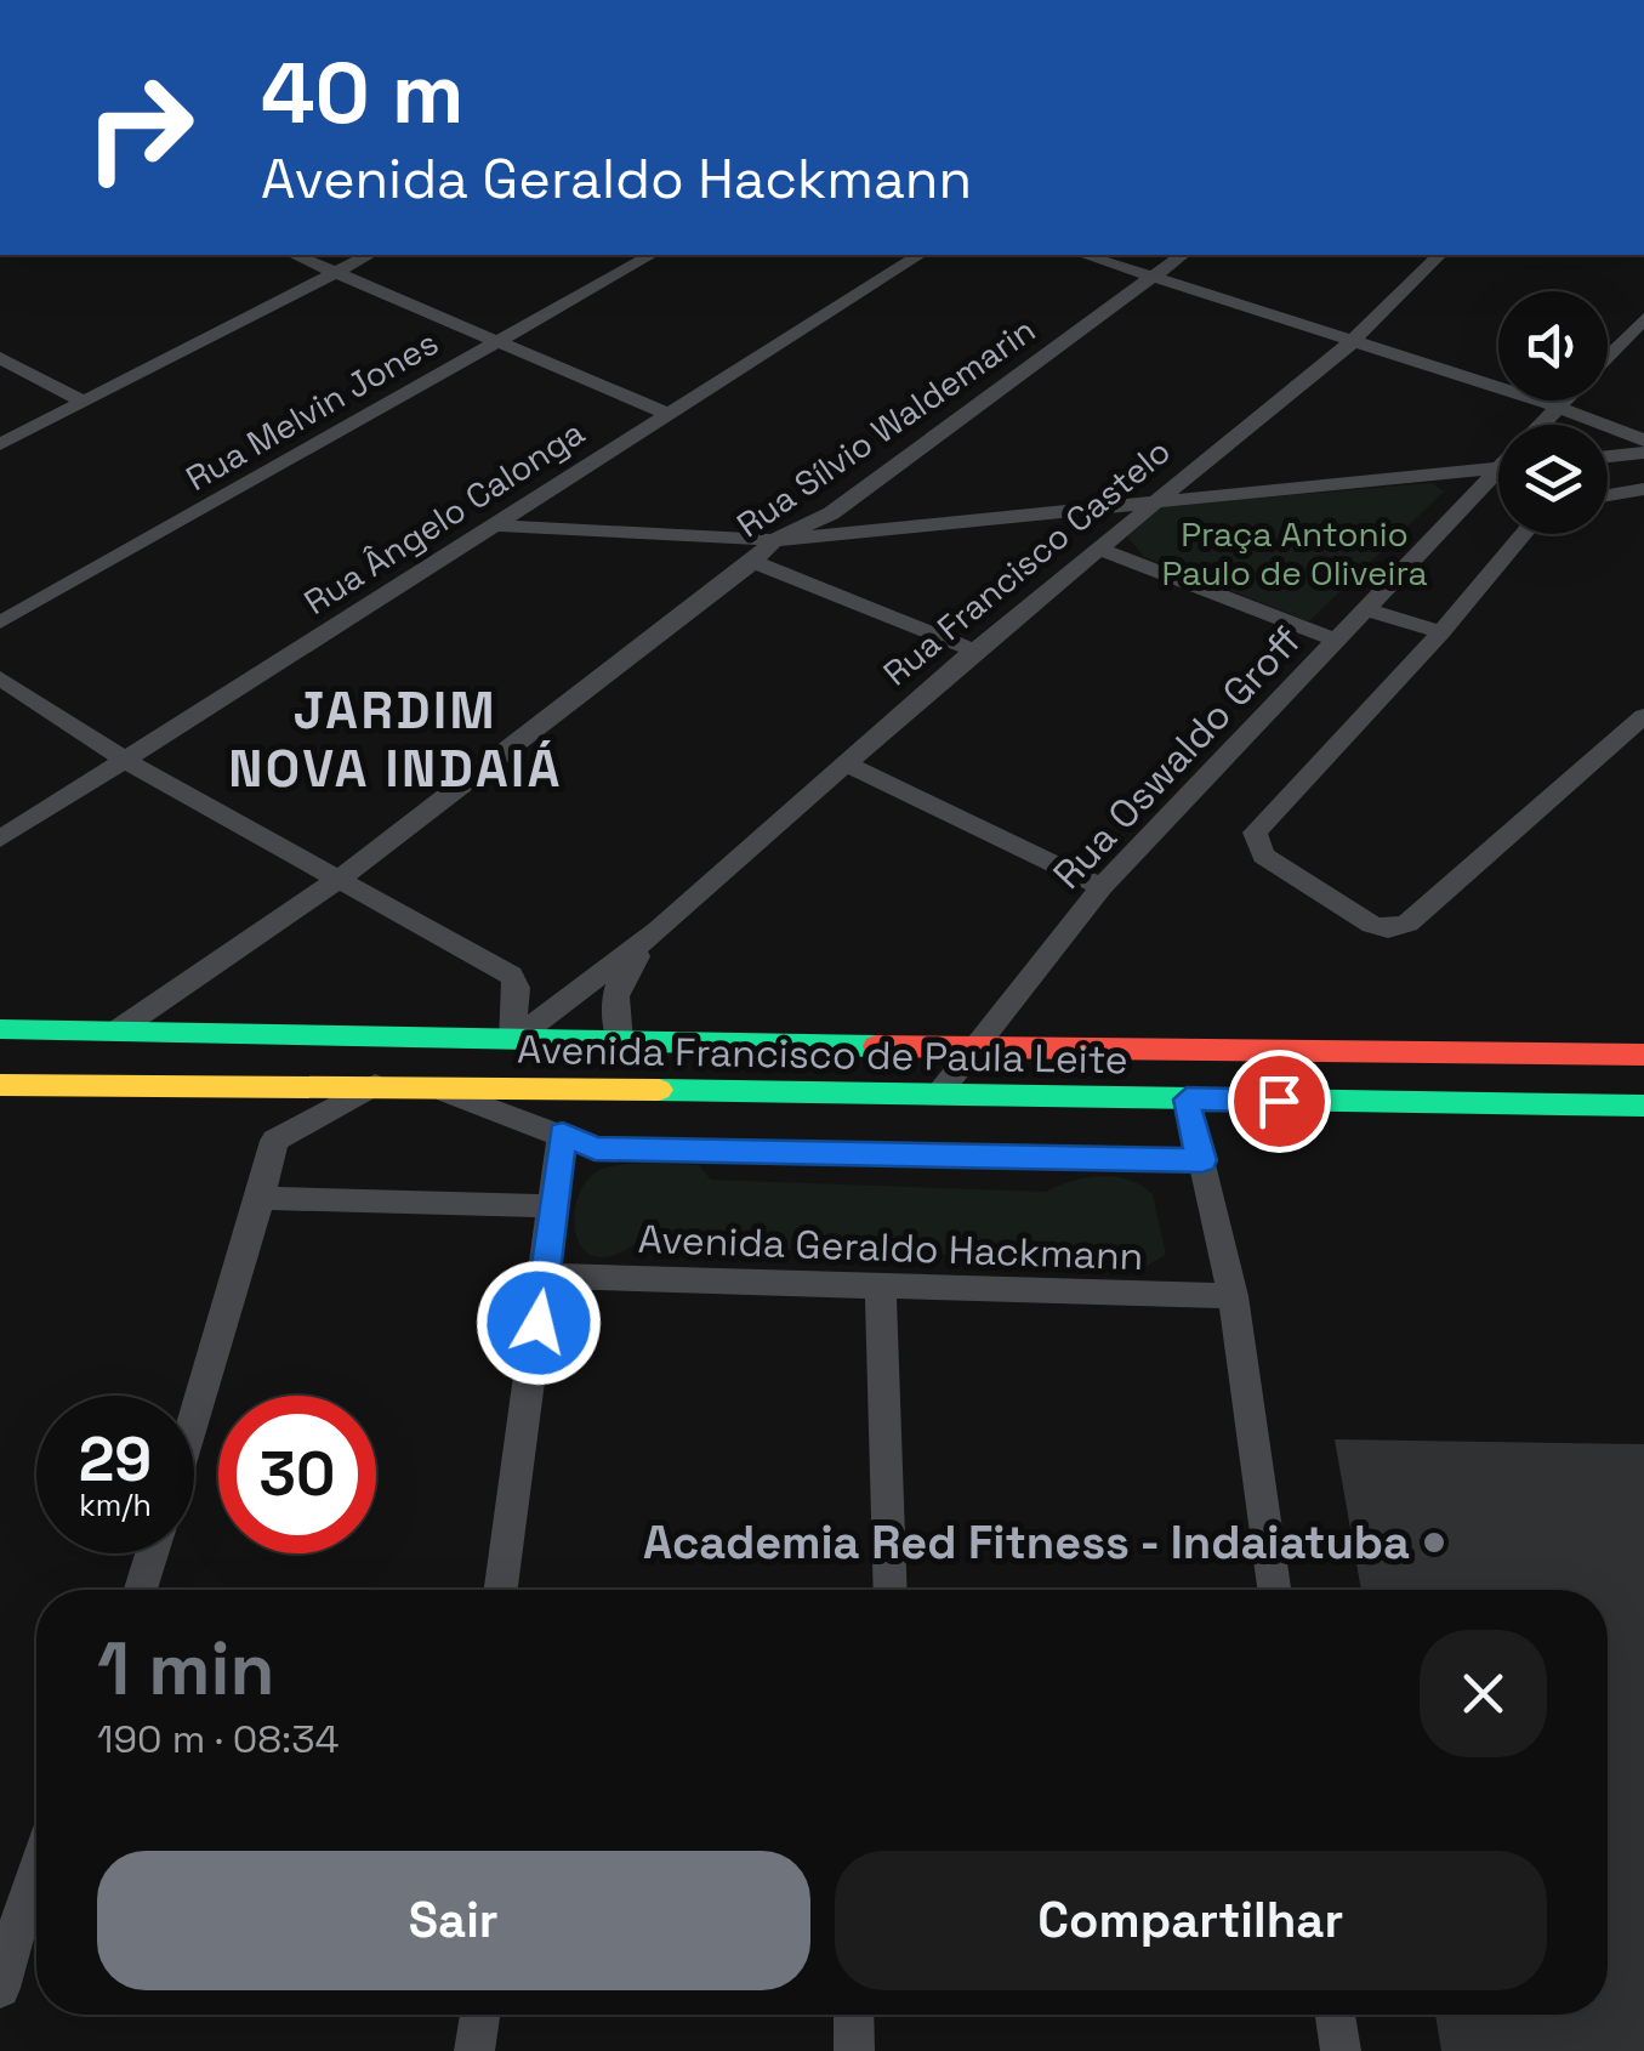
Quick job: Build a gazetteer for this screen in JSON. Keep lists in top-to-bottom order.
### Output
{
  "streets": {
    "main road": ["Avenida Francisco de Paula Leite"],
    "street": [
      "Rua Melvin Jones",
      "Rua Sílvio Waldemarin",
      "Rua Ângelo Calonga",
      "Rua Francisco Castelo",
      "Rua Oswaldo Groff",
      "Avenida Geraldo Hackmann"
    ]
  },
  "crossings": [
    ["Rua Sílvio Waldemarin", "Avenida Francisco de Paula Leite"],
    ["Rua Francisco Castelo", "Avenida Francisco de Paula Leite"],
    ["Rua Oswaldo Groff", "Avenida Francisco de Paula Leite"]
  ],
  "districts": ["JARDIM NOVA INDAIÁ"],
  "parks": ["Praça Antonio Paulo de Oliveira"],
  "places": ["Academia Red Fitness - Indaiatuba"],
  "page": {
    "turn": ["40 m", "Avenida Geraldo Hackmann"],
    "speed": "29 km/h",
    "limit": "30",
    "heading": ["1 min", "190 m · 08:34"],
    "buttons": ["Sair", "Compartilhar"]
  }
}
